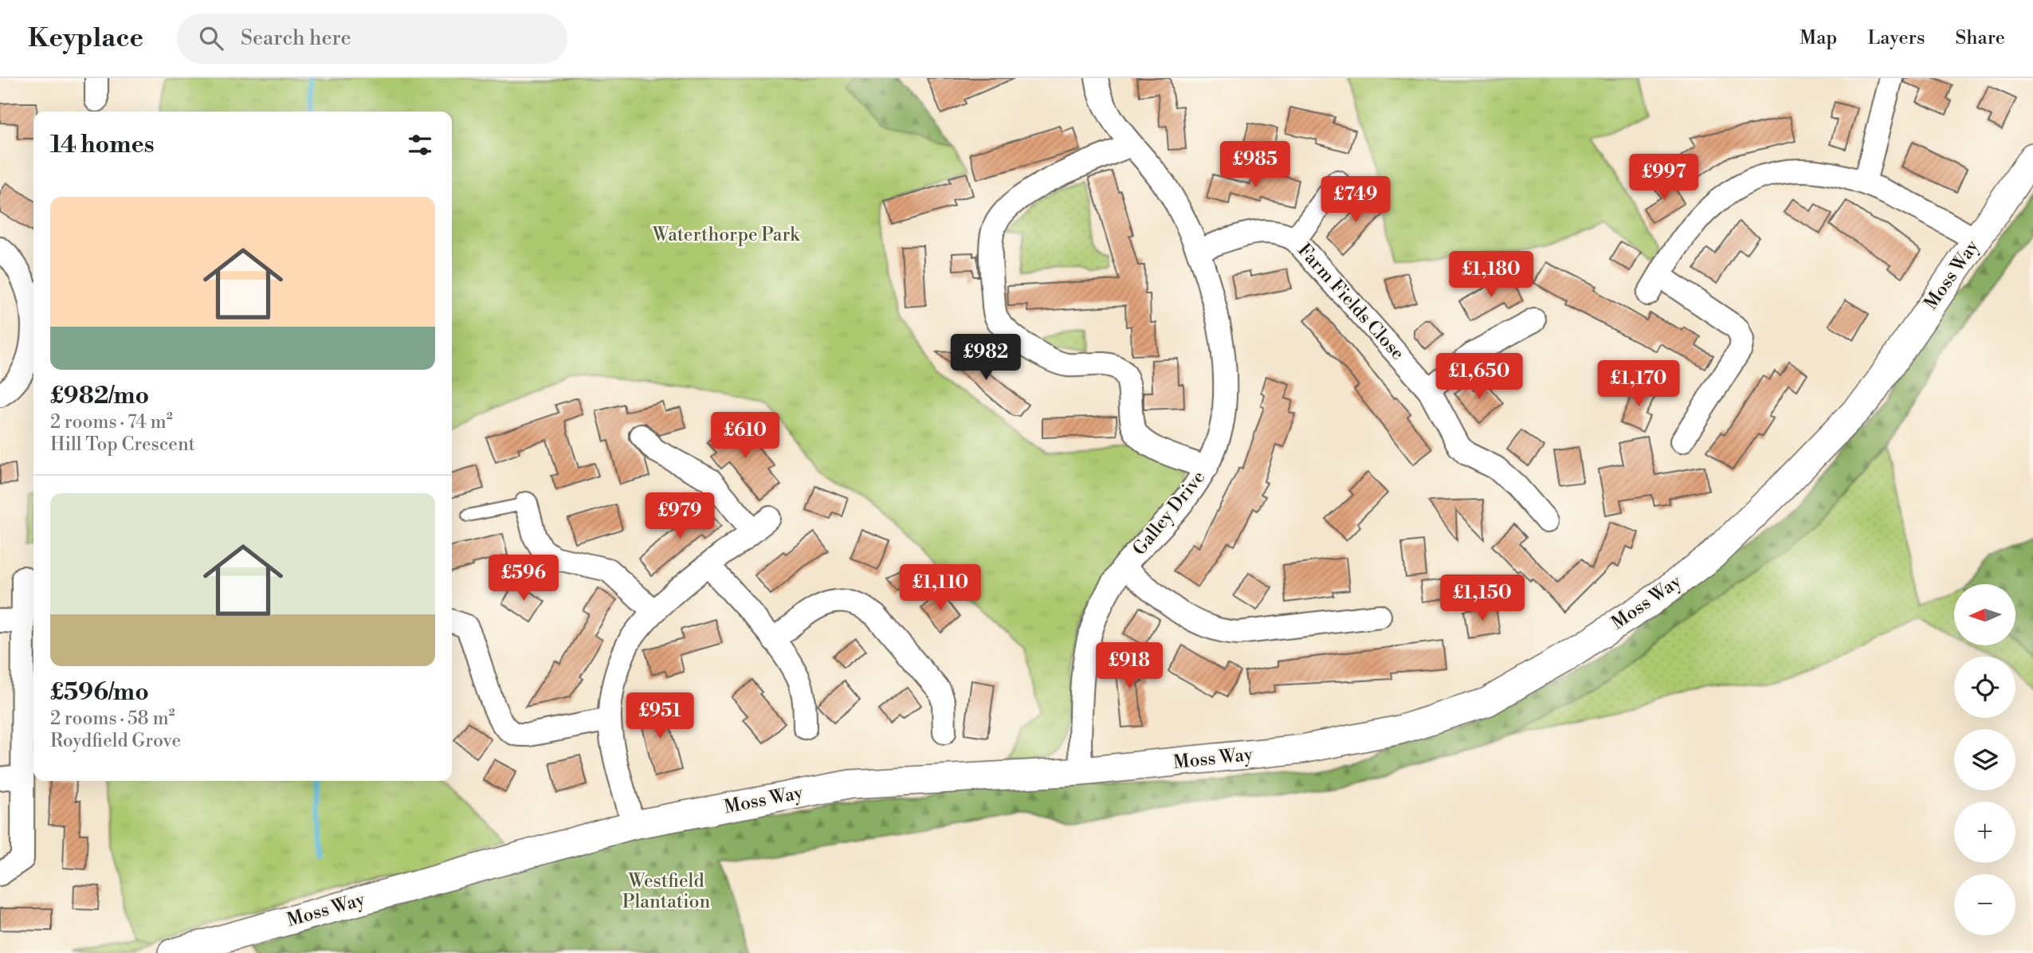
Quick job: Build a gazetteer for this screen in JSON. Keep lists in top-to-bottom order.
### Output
{
  "streets": {
    "street": ["Moss Way", "Farm Fields Close", "Galley Drive"]
  },
  "crossings": [
    ["Moss Way", "Galley Drive"],
    ["Farm Fields Close", "Galley Drive"]
  ],
  "parks": ["Waterthorpe Park", "Westfield Plantation"],
  "north": "left",
  "page": {
    "header": "Keyplace",
    "search": "Search here",
    "nav": ["Map", "Layers", "Share"],
    "heading": "14 homes",
    "price": [
      "£985",
      "£997",
      "£749",
      "£1,180",
      "£982",
      "£1,650",
      "£1,170",
      "£610",
      "£979",
      "£596",
      "£1,110",
      "£1,150",
      "£918",
      "£951"
    ],
    "list": [
      {
        "name": "£982/mo",
        "note": "2 rooms · 74 m² · Hill Top Crescent"
      },
      {
        "name": "£596/mo",
        "note": "2 rooms · 58 m² · Roydfield Grove"
      }
    ],
    "map_buttons": ["+", "−"]
  }
}
